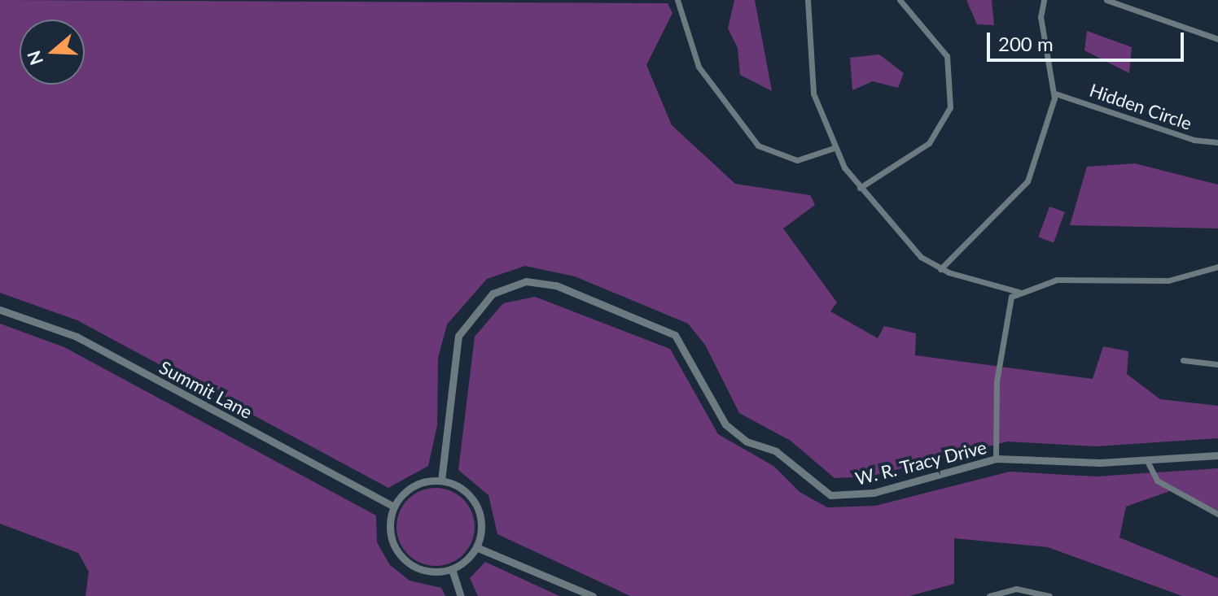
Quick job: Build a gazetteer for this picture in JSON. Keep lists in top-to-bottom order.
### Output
{
  "streets": {
    "street": ["Hidden Circle", "Summit Lane", "W. R. Tracy Drive"]
  },
  "crossings": [
    ["Summit Lane", "W. R. Tracy Drive"]
  ],
  "scale_bar": "200 m",
  "north": "left"
}
